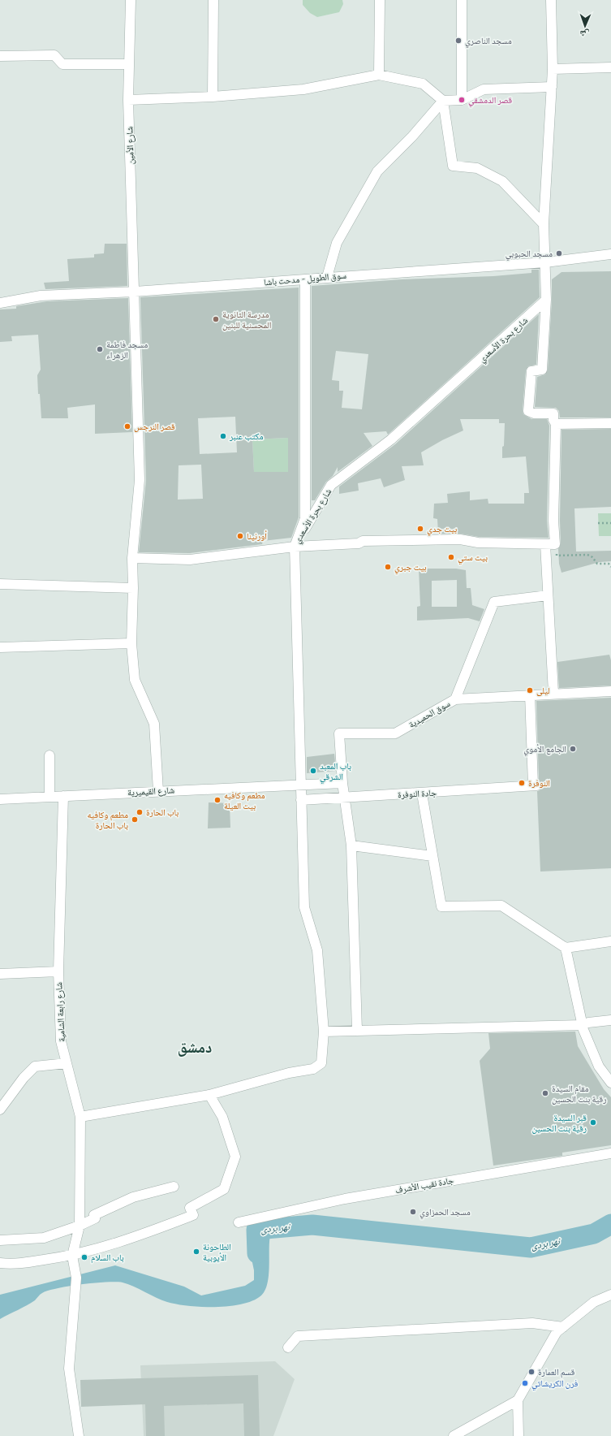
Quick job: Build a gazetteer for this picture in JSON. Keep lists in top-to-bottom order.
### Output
{
  "streets": {
    "street": [
      "شارع الأمين",
      "سوق الطويل - مدحت باشا",
      "شارع بحرة الأسعدي",
      "سوق الحميدية",
      "شارع القيميرية",
      "جادة النوفرة",
      "شارع رابعة الشامية",
      "جادة نقيب الأشرف"
    ]
  },
  "crossings": [
    ["شارع الأمين", "سوق الطويل - مدحت باشا"],
    ["شارع الأمين", "شارع القيميرية"],
    ["سوق الطويل - مدحت باشا", "شارع بحرة الأسعدي"],
    ["سوق الحميدية", "جادة النوفرة"],
    ["شارع القيميرية", "شارع رابعة الشامية"]
  ],
  "districts": ["دمشق"],
  "water": ["نهر بردى"],
  "places": [
    "مسجد الناصري",
    "قصر الدمشقي",
    "مسجد الحبوبي",
    "مدرسة الثانوية المحسنية للبنين",
    "مسجد فاطمة الزهراء",
    "قصر النرجس",
    "مكتب عنبر",
    "بيت جدي",
    "أورنينا",
    "بيت ستي",
    "بيت جبري",
    "ليلى",
    "الجامع الأموي",
    "باب المعبد الشرقي",
    "النوفرة",
    "مطعم وكافيه بيت العيلة",
    "باب الحارة",
    "مطعم وكافيه باب الحارة",
    "مقام السيدة رقية بنت الحسين",
    "قبر السيدة رقية بنت الحسين",
    "مسجد الحمزاوي",
    "الطاحونة الأيوبية",
    "باب السلام",
    "قسم العمارة",
    "فرن الكريشاتي"
  ],
  "north": "bottom"
}
